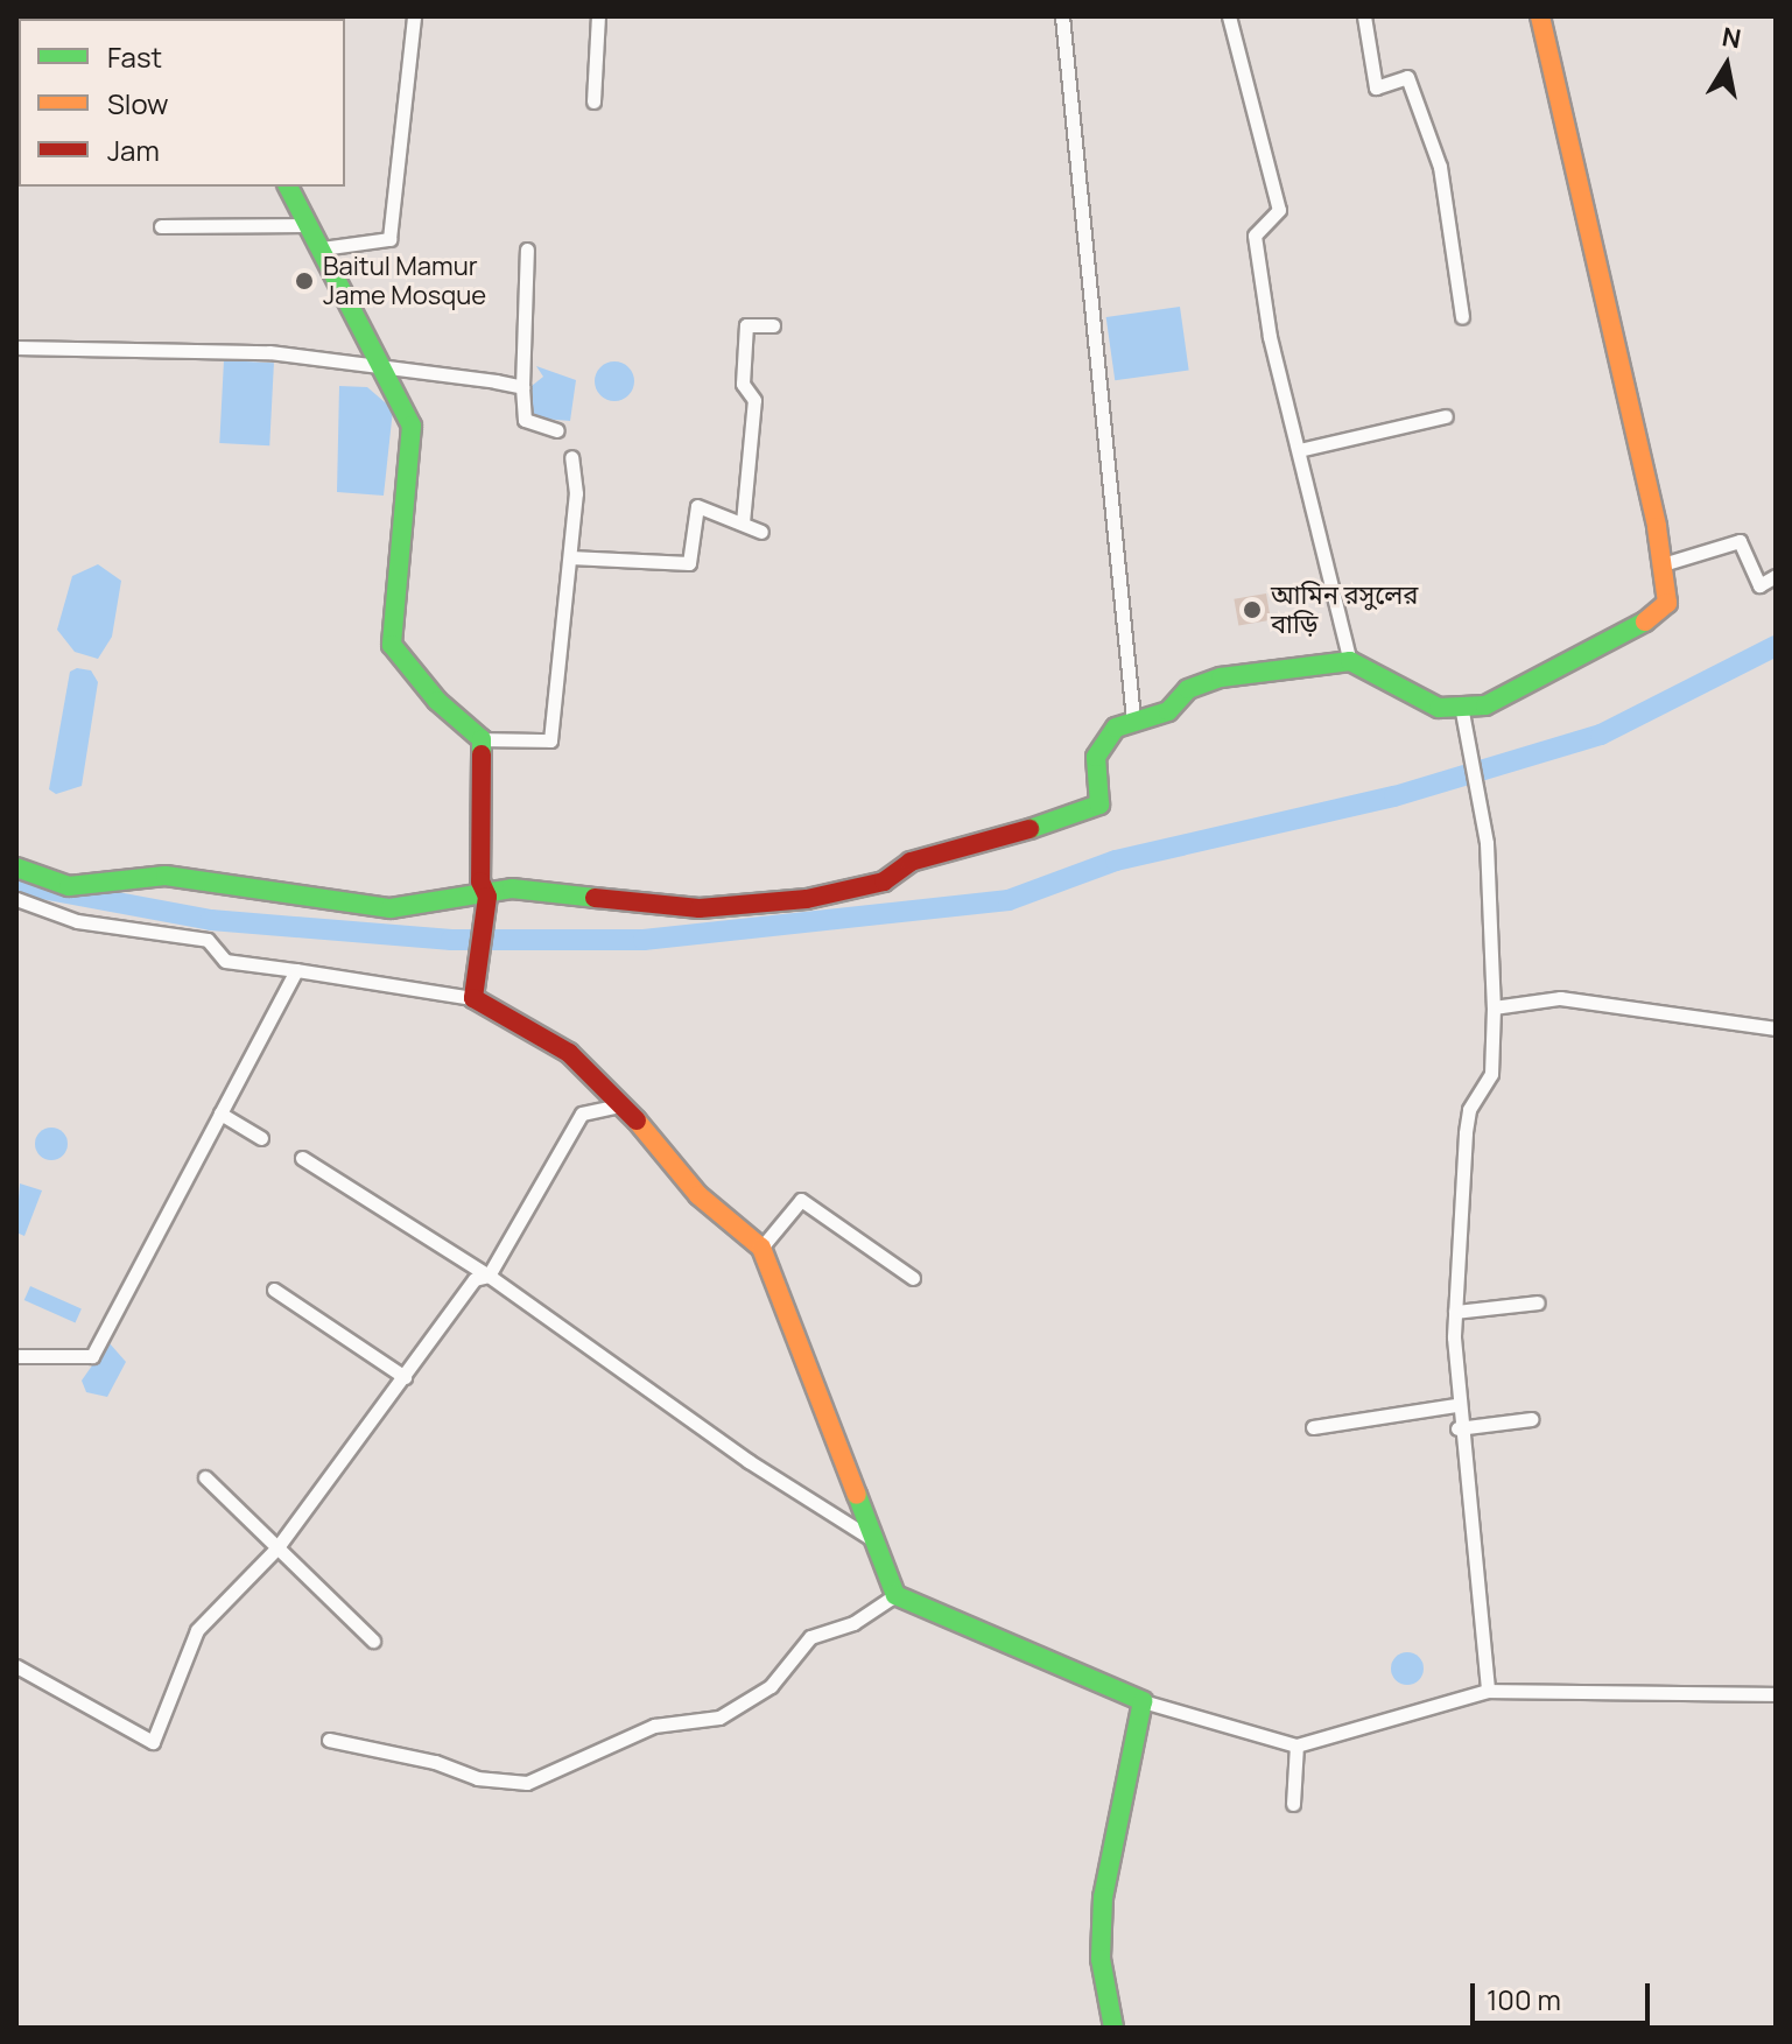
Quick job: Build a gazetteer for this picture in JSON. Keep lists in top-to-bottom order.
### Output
{
  "places": ["Baitul Mamur Jame Mosque", "আমিন রসুলের বাড়ি"],
  "legend": ["Fast", "Slow", "Jam"],
  "scale_bar": "100 m",
  "north": "top"
}
